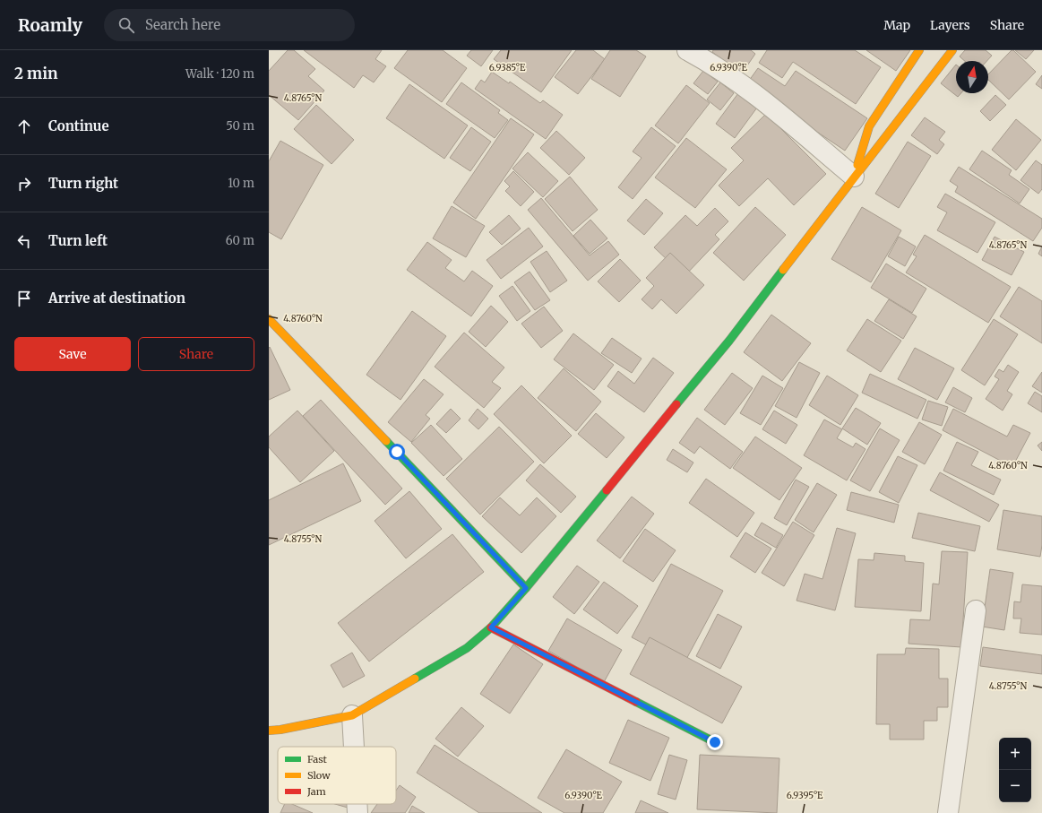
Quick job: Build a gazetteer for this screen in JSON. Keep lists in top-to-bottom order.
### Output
{
  "legend": ["Fast", "Slow", "Jam"],
  "north": "top",
  "page": {
    "header": "Roamly",
    "search": "Search here",
    "nav": ["Map", "Layers", "Share"],
    "heading": ["2 min", "Walk · 120 m"],
    "list": [
      ["Continue", "50 m"],
      ["Turn right", "10 m"],
      ["Turn left", "60 m"],
      "Arrive at destination"
    ],
    "buttons": ["Save", "Share"],
    "map_buttons": ["+", "−"]
  },
  "coordinates": [
    "6.9385°E",
    "6.9390°E",
    "4.8765°N",
    "4.8760°N",
    "4.8755°N",
    "6.9395°E"
  ]
}
